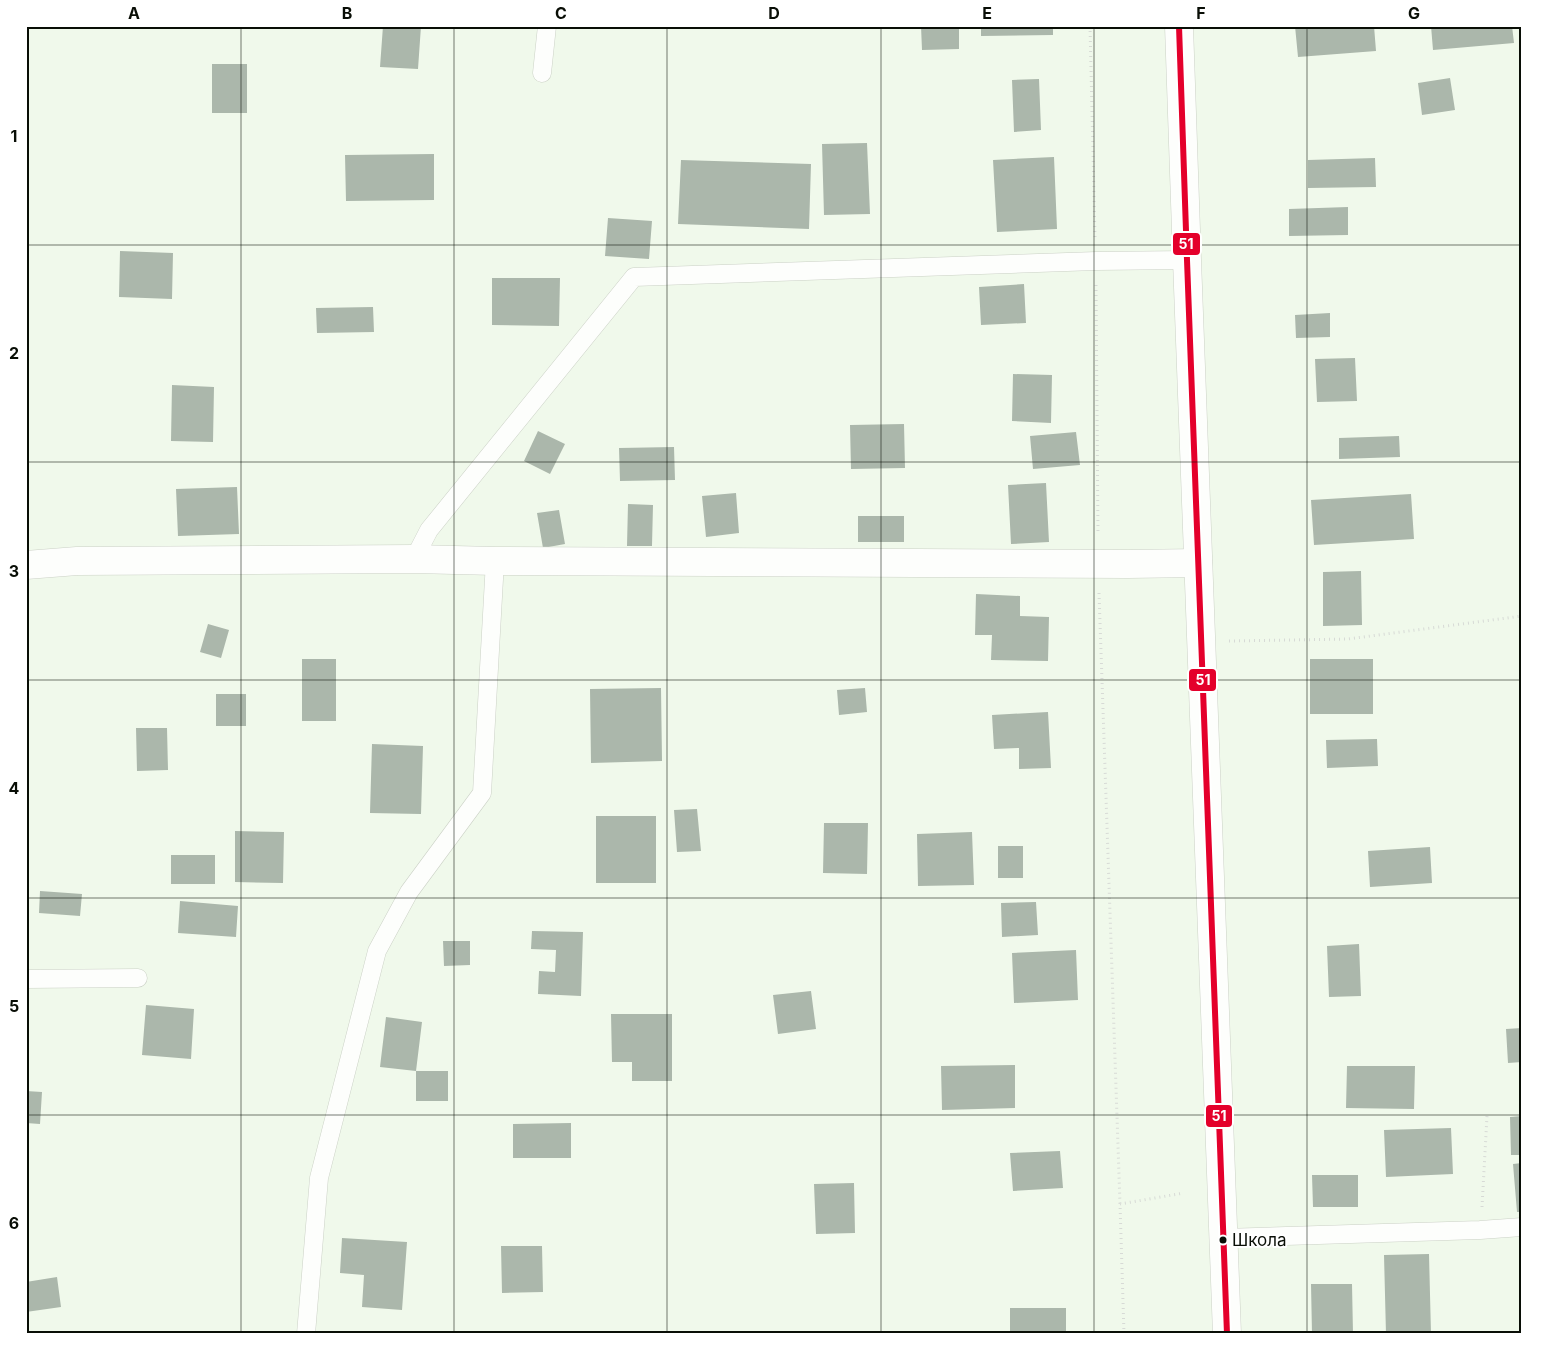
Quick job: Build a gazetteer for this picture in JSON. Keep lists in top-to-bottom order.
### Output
{
  "places": ["Школа"],
  "lines": ["transit line 51"],
  "grid": {
    "columns": [
      "A",
      "B",
      "C",
      "D",
      "E",
      "F",
      "G"
    ],
    "rows": [
      "1",
      "2",
      "3",
      "4",
      "5",
      "6"
    ]
  }
}
